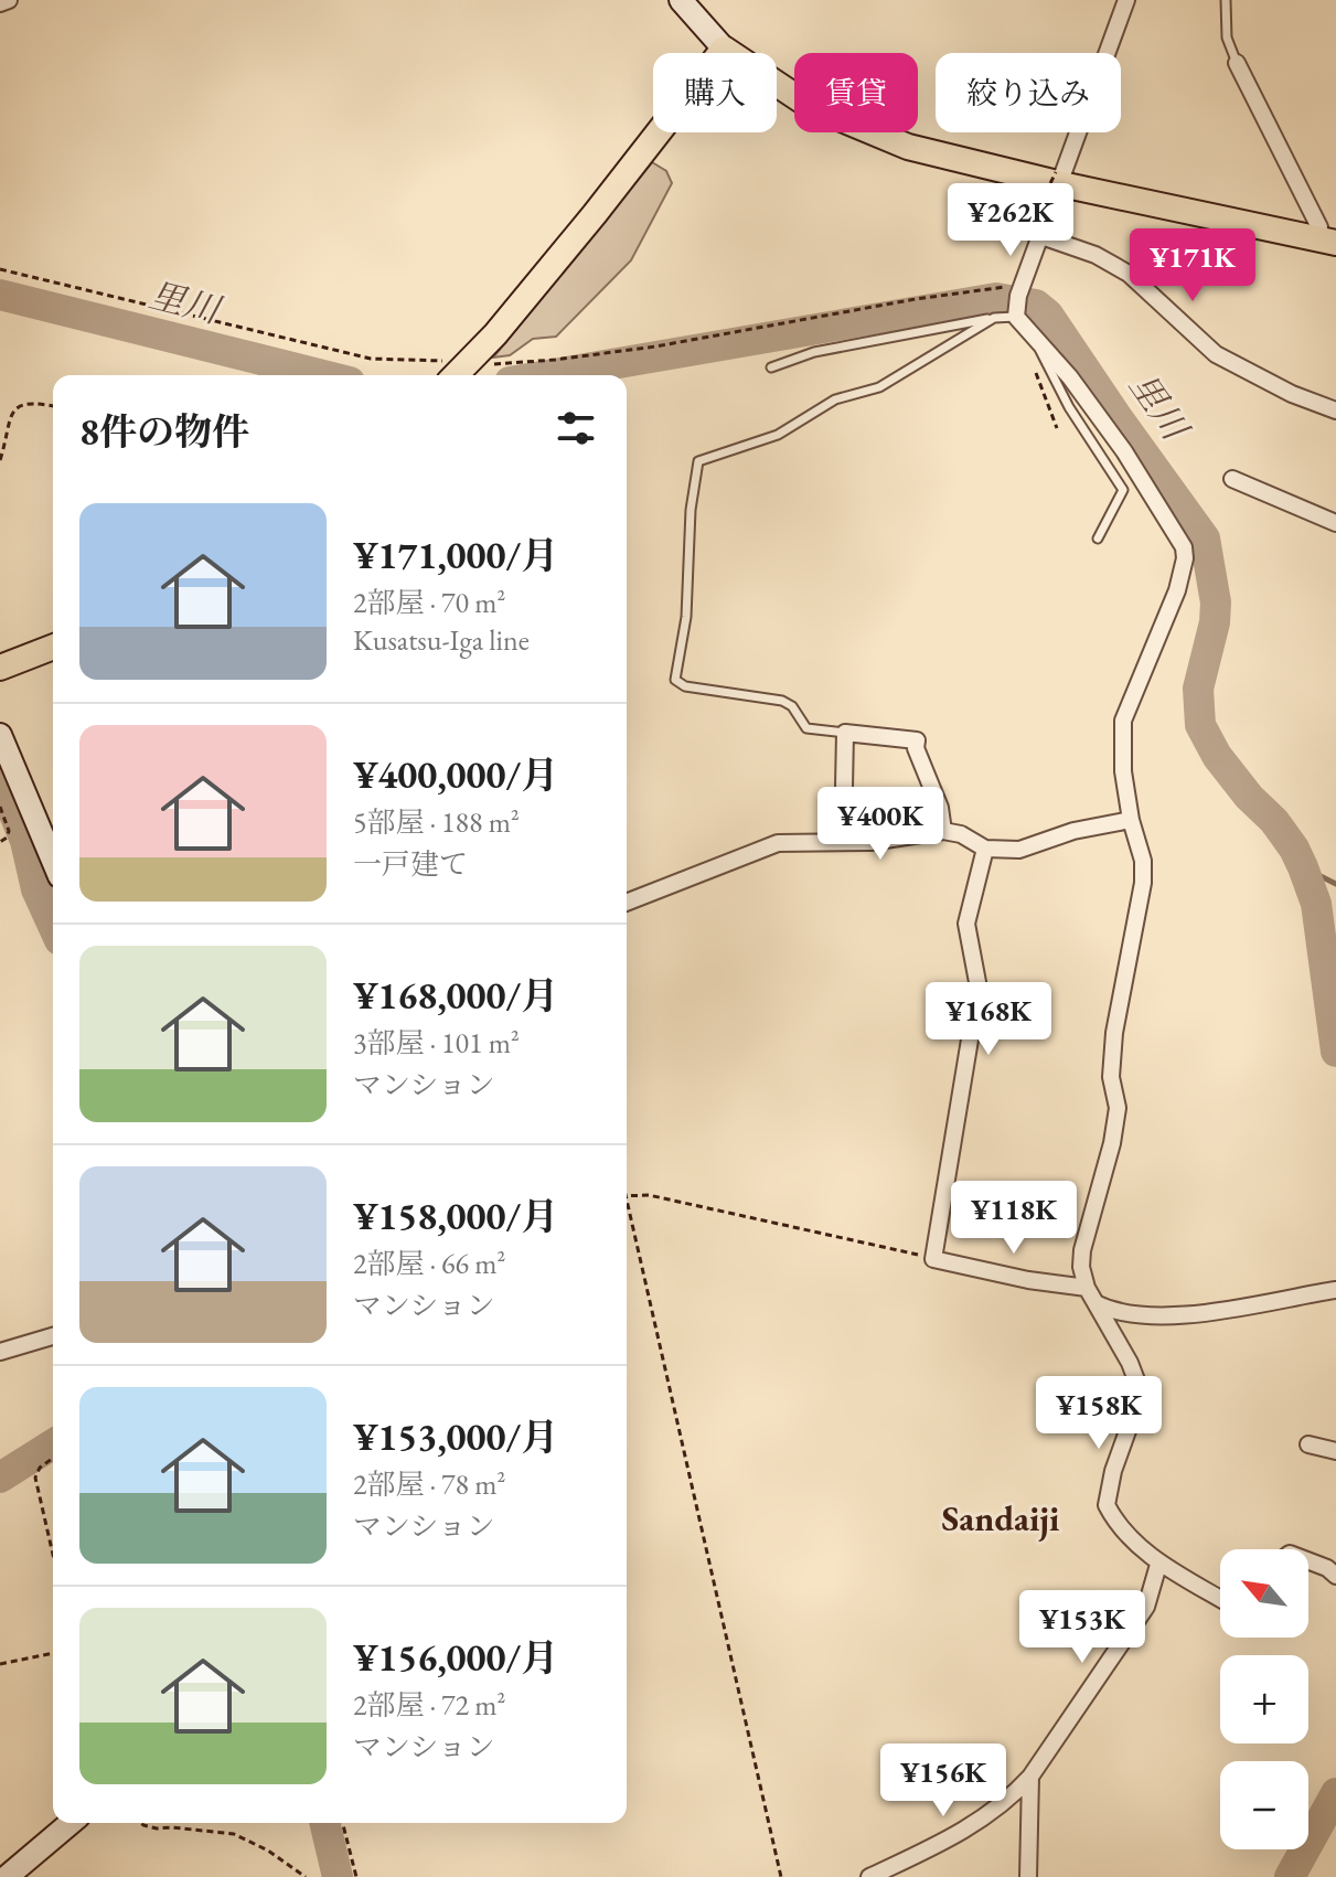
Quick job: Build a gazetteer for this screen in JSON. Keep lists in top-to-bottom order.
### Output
{
  "districts": ["Sandaiji"],
  "water": ["里川"],
  "north": "top left",
  "page": {
    "chip": ["購入", "賃貸", "絞り込み"],
    "price": [
      "¥262K",
      "¥171K",
      "¥400K",
      "¥168K",
      "¥118K",
      "¥158K",
      "¥153K",
      "¥156K"
    ],
    "heading": "8件の物件",
    "list": [
      {
        "name": "¥171,000/月",
        "note": "2部屋 · 70 m² · Kusatsu-Iga line"
      },
      {
        "name": "¥400,000/月",
        "note": "5部屋 · 188 m² · 一戸建て"
      },
      {
        "name": "¥168,000/月",
        "note": "3部屋 · 101 m² · マンション"
      },
      {
        "name": "¥158,000/月",
        "note": "2部屋 · 66 m² · マンション"
      },
      {
        "name": "¥153,000/月",
        "note": "2部屋 · 78 m² · マンション"
      },
      {
        "name": "¥156,000/月",
        "note": "2部屋 · 72 m² · マンション"
      }
    ],
    "map_buttons": ["+", "−"]
  }
}
